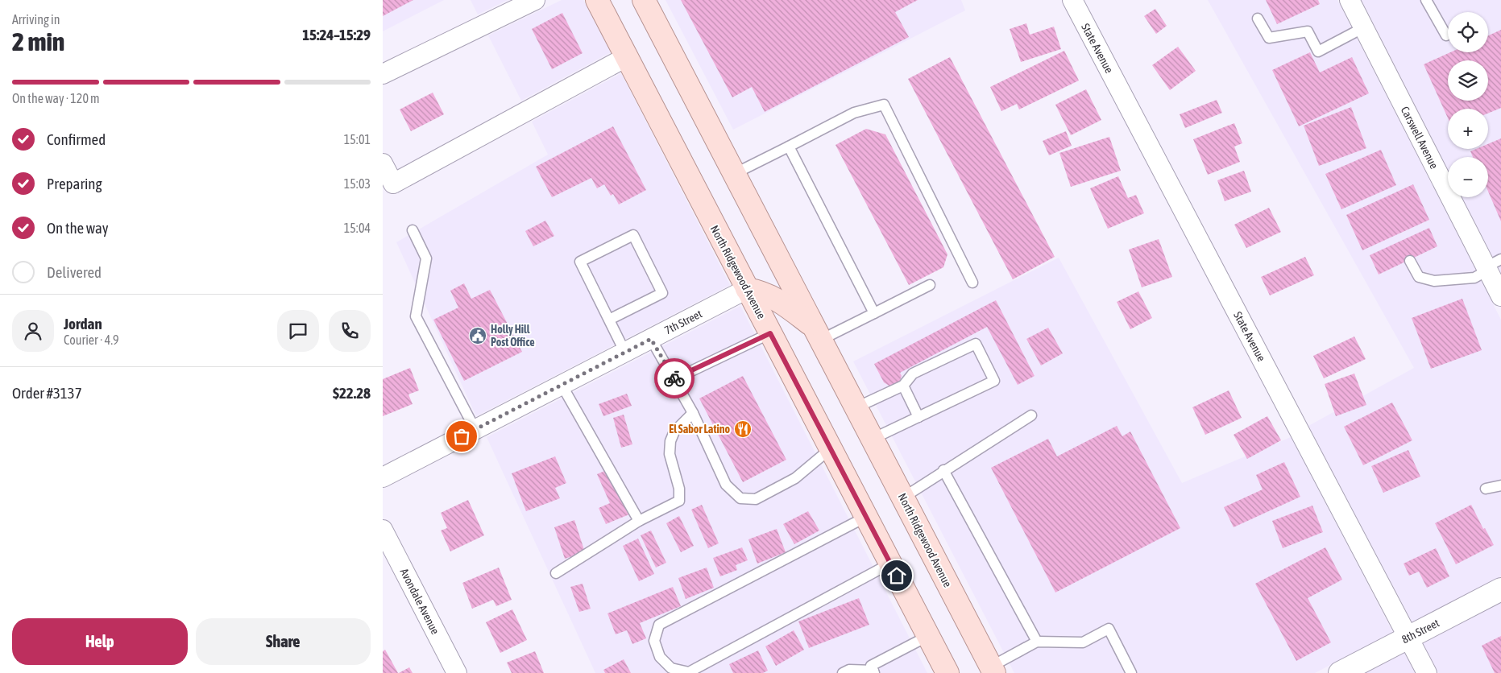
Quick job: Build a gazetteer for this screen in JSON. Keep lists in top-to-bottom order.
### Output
{
  "streets": {
    "main road": ["North Ridgewood Avenue"],
    "street": [
      "State Avenue",
      "Carswell Avenue",
      "7th Street",
      "Avondale Avenue",
      "8th Street"
    ]
  },
  "crossings": [
    ["State Avenue", "8th Street"],
    ["North Ridgewood Avenue", "7th Street"]
  ],
  "places": {
    "public building": ["Holly Hill Post Office"],
    "restaurant": ["El Sabor Latino"]
  },
  "page": {
    "heading": ["2 min", "Arriving in", "15:24–15:29"],
    "panel": [
      "Jordan",
      "Courier · 4.9",
      "Order #3137",
      "$22.28"
    ],
    "map_buttons": ["+", "−"],
    "bar": "On the way · 120 m",
    "list": [
      ["Confirmed", "15:01"],
      ["Preparing", "15:03"],
      ["On the way", "15:04"],
      "Delivered"
    ],
    "buttons": ["Help", "Share"]
  }
}
